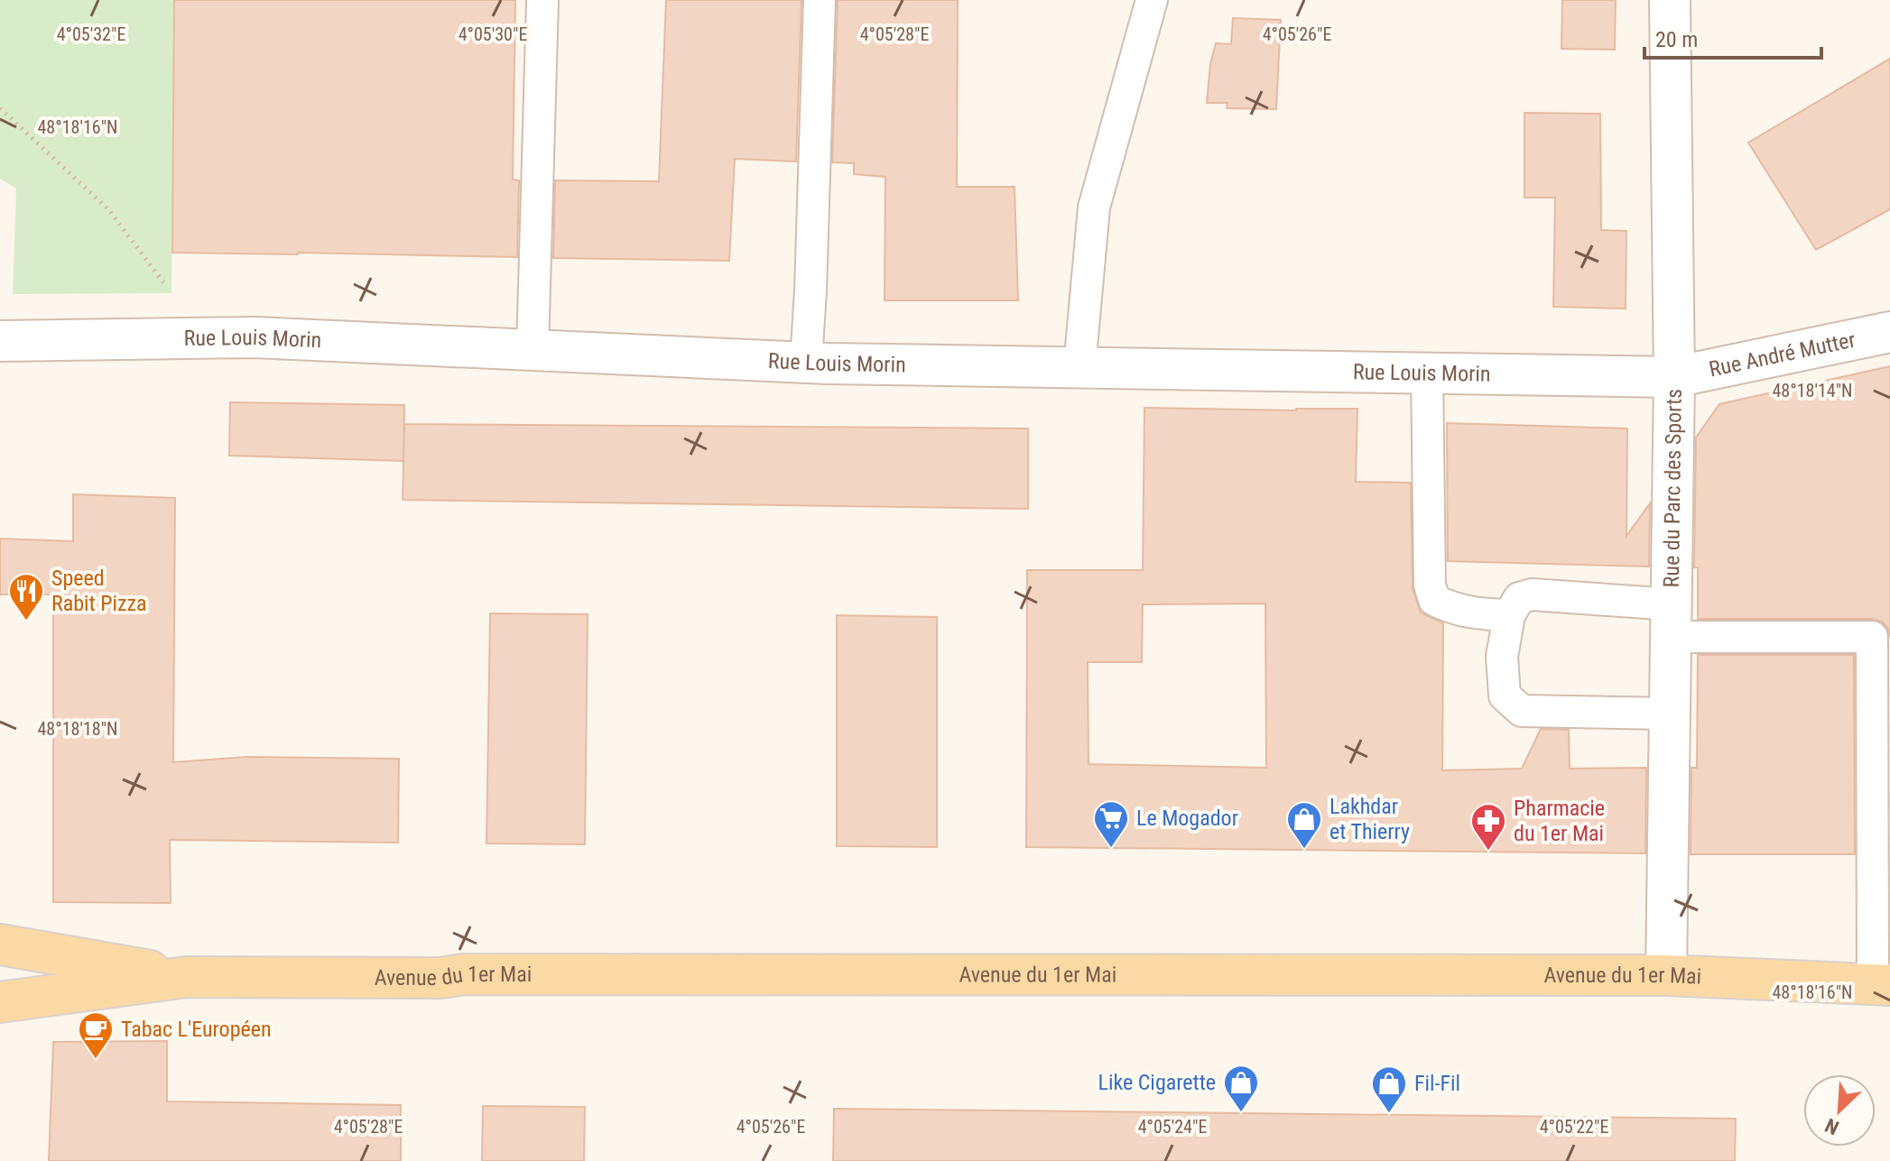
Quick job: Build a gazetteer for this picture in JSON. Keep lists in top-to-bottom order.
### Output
{
  "streets": {
    "main road": ["Avenue du 1er Mai"],
    "street": ["Rue Louis Morin", "Rue André Mutter", "Rue du Parc des Sports"]
  },
  "crossings": [
    ["Rue Louis Morin", "Rue André Mutter"],
    ["Rue Louis Morin", "Rue du Parc des Sports"],
    ["Rue André Mutter", "Rue du Parc des Sports"],
    ["Rue du Parc des Sports", "Avenue du 1er Mai"]
  ],
  "places": {
    "restaurant": ["Speed Rabit Pizza"],
    "supermarket": ["Le Mogador"],
    "shop": ["Lakhdar et Thierry", "Like Cigarette", "Fil-Fil"],
    "pharmacy": ["Pharmacie du 1er Mai"],
    "cafe": ["Tabac L'Européen"]
  },
  "scale_bar": "20 m",
  "north": "bottom left",
  "coordinates": [
    "4°05'30\"E",
    "4°05'28\"E",
    "4°05'26\"E",
    "4°05'32\"E",
    "48°18'16\"N",
    "48°18'14\"N",
    "48°18'18\"N",
    "4°05'24\"E",
    "4°05'22\"E"
  ]
}
